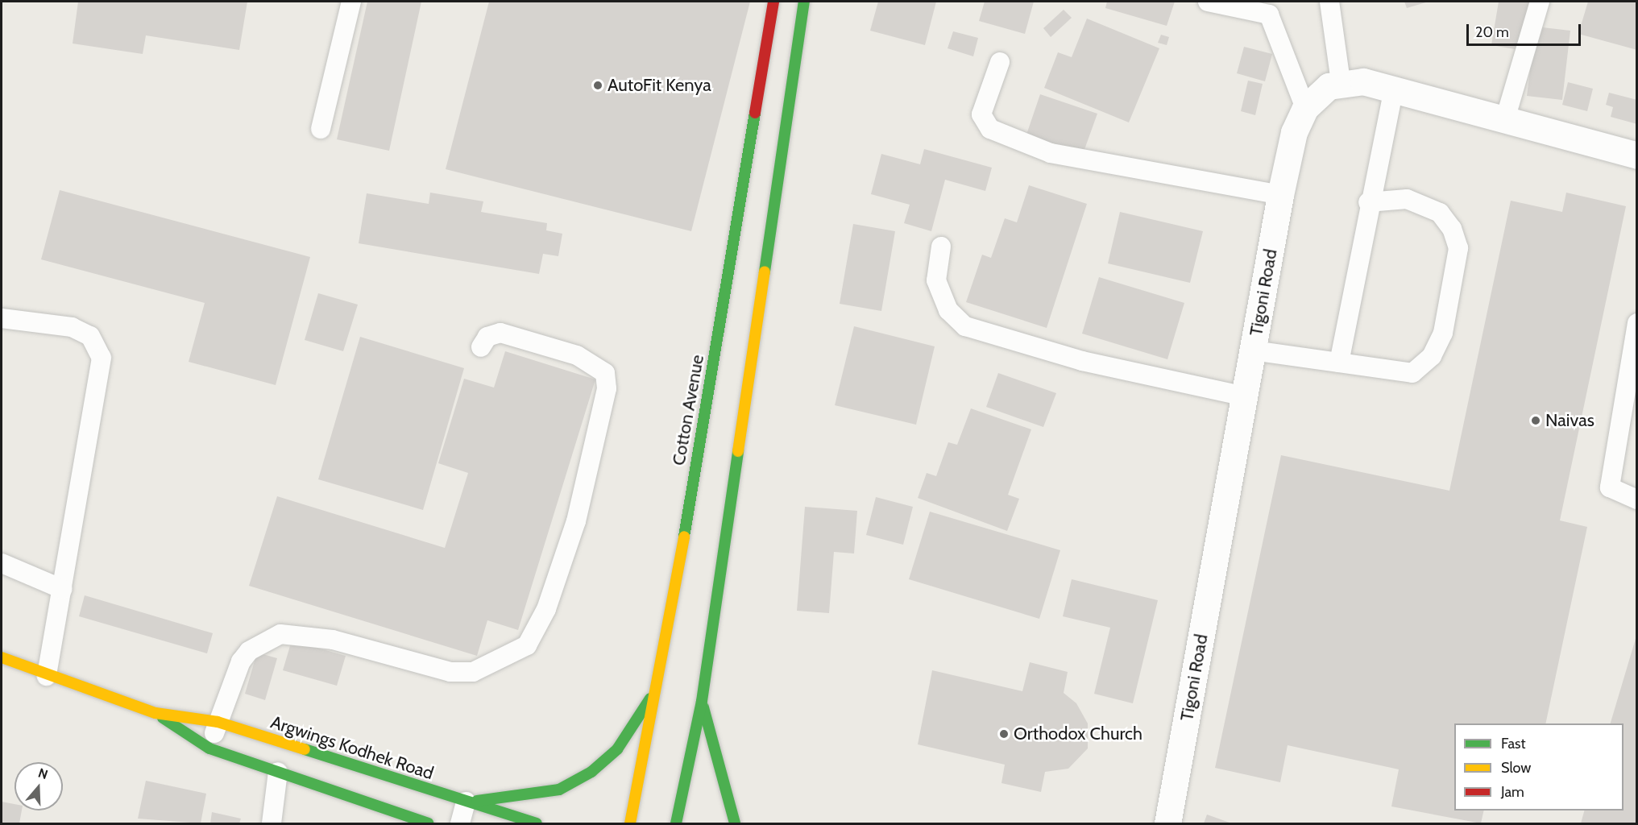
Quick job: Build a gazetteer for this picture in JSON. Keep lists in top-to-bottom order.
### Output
{
  "streets": {
    "main road": ["Cotton Avenue", "Argwings Kodhek Road"],
    "street": ["Tigoni Road"]
  },
  "places": ["AutoFit Kenya", "Naivas", "Orthodox Church"],
  "legend": ["Fast", "Slow", "Jam"],
  "scale_bar": "20 m",
  "north": "top"
}
